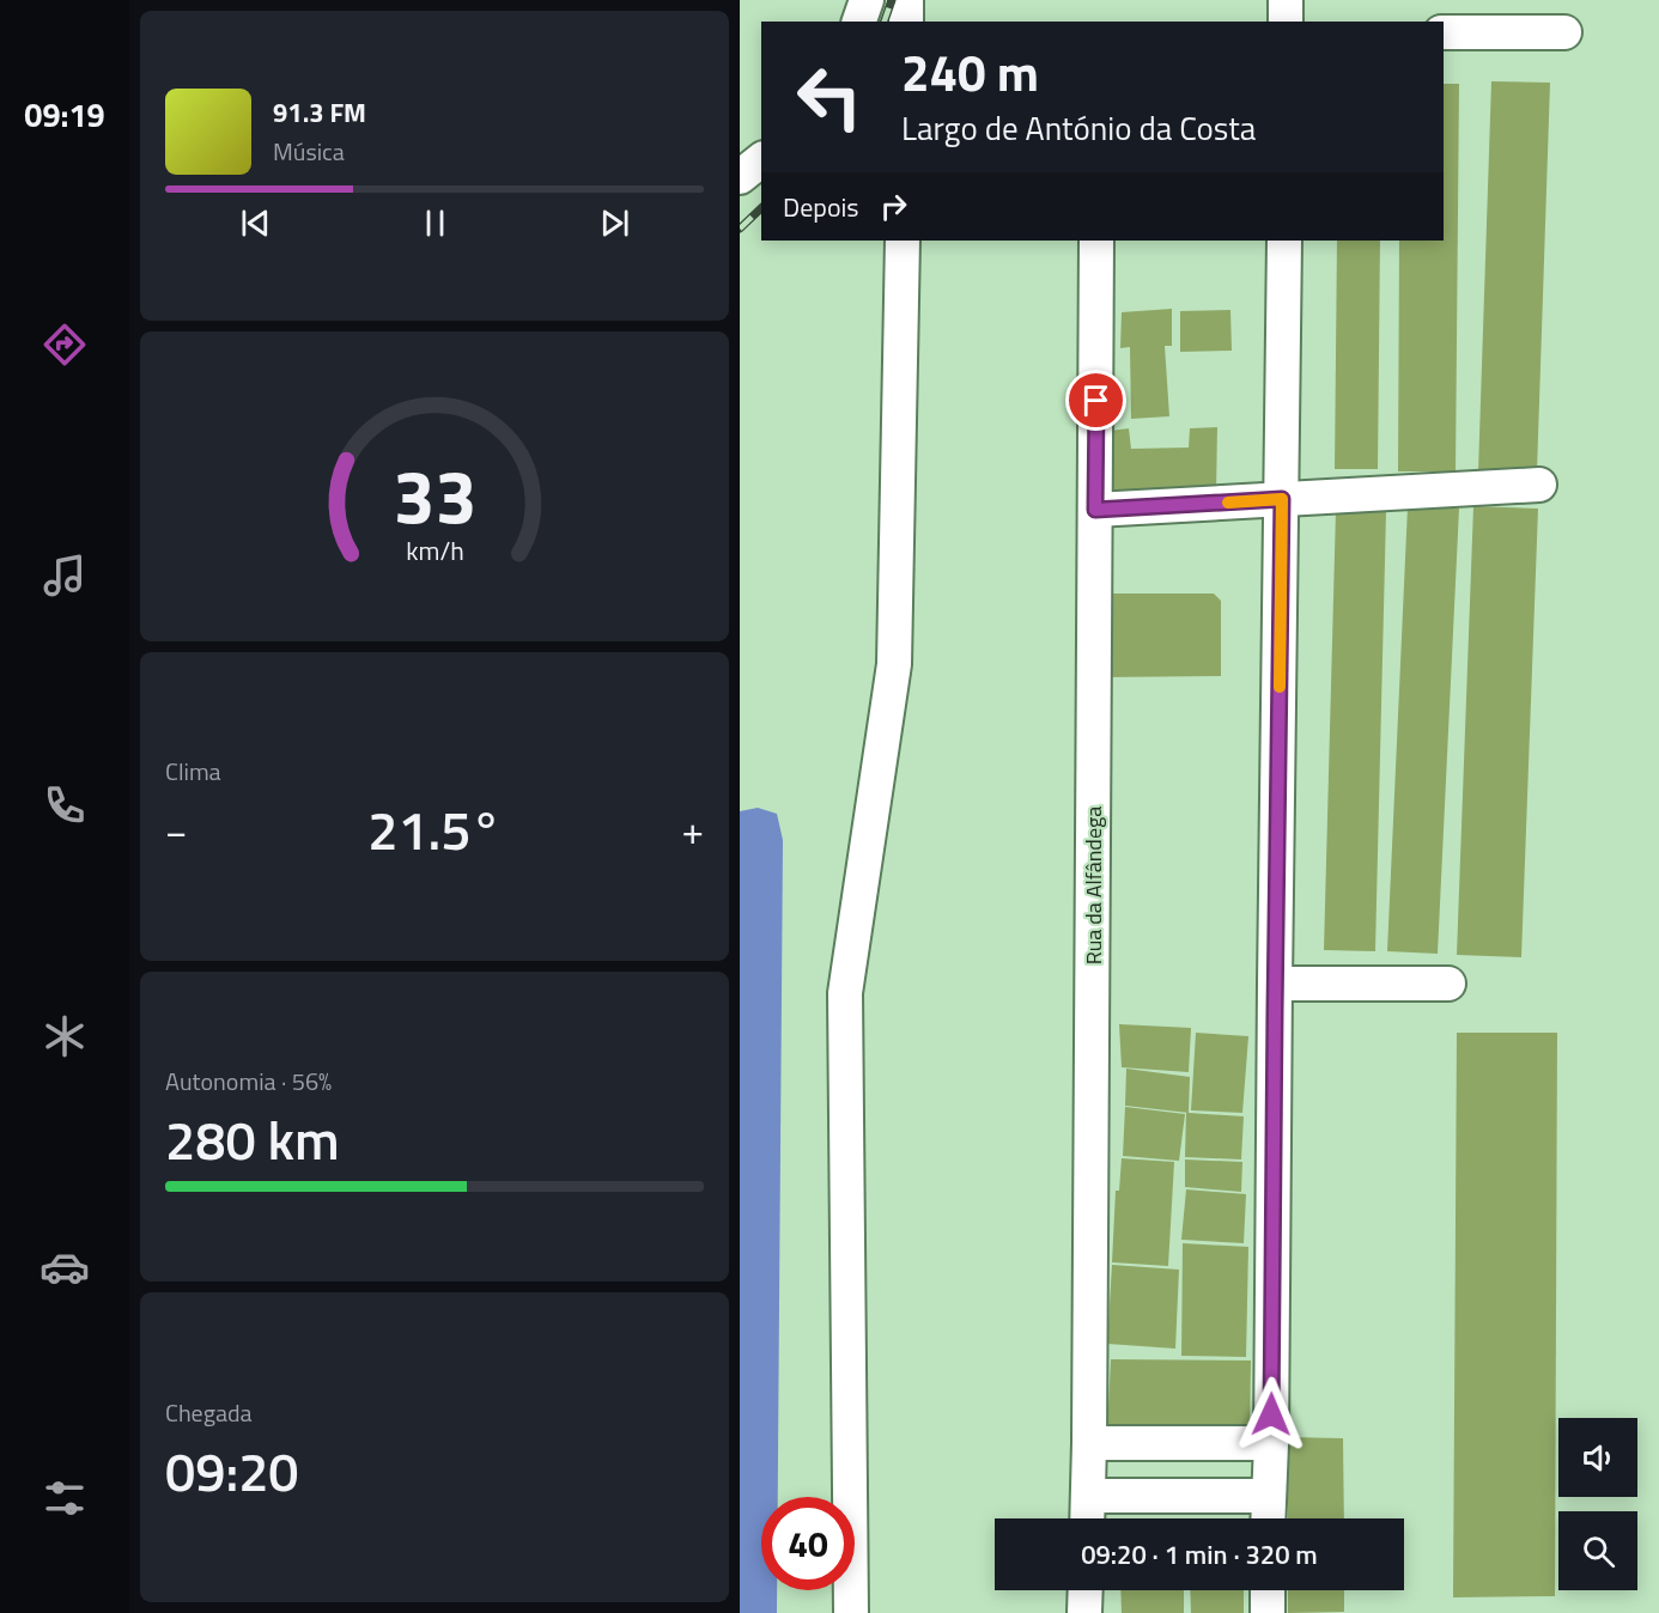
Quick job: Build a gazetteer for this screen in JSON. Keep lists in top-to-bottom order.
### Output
{
  "streets": {
    "street": ["Rua da Alfândega"]
  },
  "page": {
    "tabs": "09:19",
    "turn": ["240 m", "Largo de António da Costa"],
    "song": ["91.3 FM", "Música"],
    "then": "Depois",
    "tile": [
      "Clima",
      ["Autonomia · 56%", "280 km"],
      ["Chegada", "09:20"]
    ],
    "heat": ["−", "21.5°", "+"],
    "limit": "40",
    "trip": "09:20 · 1 min · 320 m",
    "gauge": ["33", "km/h"]
  }
}
